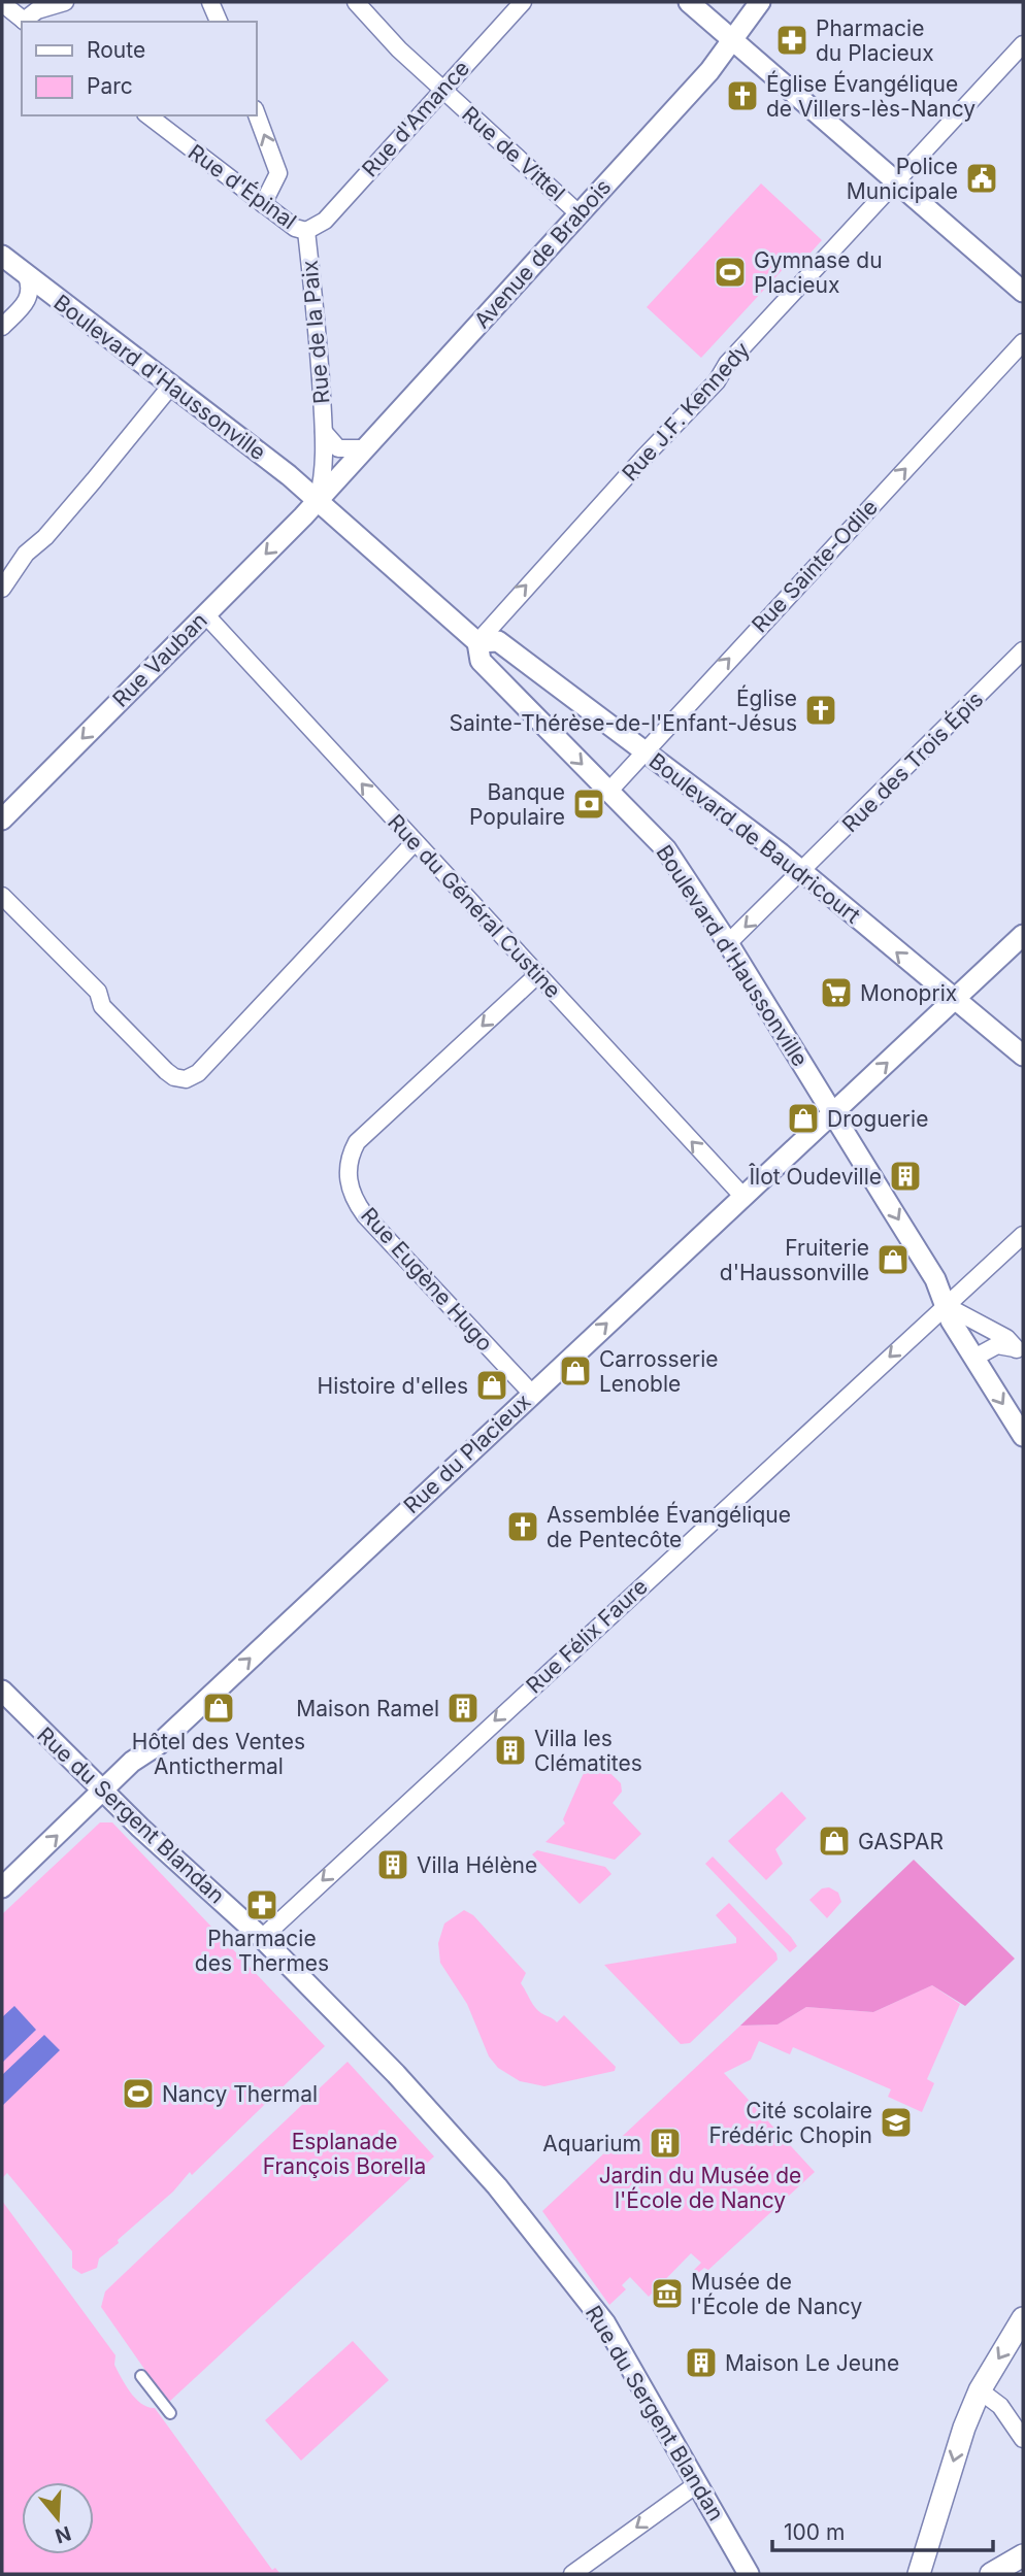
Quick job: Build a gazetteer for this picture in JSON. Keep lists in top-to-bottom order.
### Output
{
  "streets": {
    "street": [
      "Rue d'Amance",
      "Rue de Vittel",
      "Rue d'Épinal",
      "Avenue de Brabois",
      "Rue de la Paix",
      "Boulevard d'Haussonville",
      "Rue J.F. Kennedy",
      "Rue Sainte-Odile",
      "Rue Vauban",
      "Rue des Trois Épis",
      "Boulevard de Baudricourt",
      "Rue du Général Custine",
      "Rue Eugène Hugo",
      "Rue du Placieux",
      "Rue Félix Faure",
      "Rue du Sergent Blandan"
    ]
  },
  "crossings": [
    ["Rue d'Amance", "Rue de Vittel"],
    ["Rue d'Amance", "Rue d'Épinal"],
    ["Rue d'Amance", "Rue de la Paix"],
    ["Rue de Vittel", "Avenue de Brabois"],
    ["Rue d'Épinal", "Rue de la Paix"],
    ["Avenue de Brabois", "Rue de la Paix"],
    ["Avenue de Brabois", "Boulevard d'Haussonville"],
    ["Avenue de Brabois", "Rue Vauban"],
    ["Rue de la Paix", "Boulevard d'Haussonville"],
    ["Rue de la Paix", "Rue Vauban"],
    ["Boulevard d'Haussonville", "Rue J.F. Kennedy"],
    ["Boulevard d'Haussonville", "Rue Sainte-Odile"],
    ["Boulevard d'Haussonville", "Rue Vauban"],
    ["Boulevard d'Haussonville", "Rue des Trois Épis"],
    ["Boulevard d'Haussonville", "Boulevard de Baudricourt"],
    ["Boulevard d'Haussonville", "Rue du Placieux"],
    ["Boulevard d'Haussonville", "Rue Félix Faure"],
    ["Rue J.F. Kennedy", "Boulevard de Baudricourt"],
    ["Rue Sainte-Odile", "Boulevard de Baudricourt"],
    ["Rue Vauban", "Rue du Général Custine"],
    ["Rue des Trois Épis", "Boulevard de Baudricourt"],
    ["Boulevard de Baudricourt", "Rue du Placieux"],
    ["Rue du Général Custine", "Rue Eugène Hugo"],
    ["Rue du Général Custine", "Rue du Placieux"],
    ["Rue Eugène Hugo", "Rue du Placieux"],
    ["Rue du Placieux", "Rue du Sergent Blandan"],
    ["Rue Félix Faure", "Rue du Sergent Blandan"]
  ],
  "one_way": [
    "Rue J.F. Kennedy",
    "Rue Sainte-Odile",
    "Rue du Général Custine",
    "Rue du Placieux",
    "Rue Félix Faure"
  ],
  "parks": ["Esplanade François Borella", "Jardin du Musée de l'École de Nancy"],
  "places": {
    "pharmacy": ["Pharmacie du Placieux", "Pharmacie des Thermes"],
    "church": ["Église Évangélique de Villers-lès-Nancy", "Église Sainte-Thérèse-de-l'Enfant-Jésus", "Assemblée Évangélique de Pentecôte"],
    "public building": ["Police Municipale"],
    "sports": ["Gymnase du Placieux", "Nancy Thermal"],
    "bank": ["Banque Populaire"],
    "supermarket": ["Monoprix"],
    "shop": [
      "Droguerie",
      "Fruiterie d'Haussonville",
      "Carrosserie Lenoble",
      "Histoire d'elles",
      "Hôtel des Ventes Anticthermal",
      "GASPAR"
    ],
    "building": [
      "Îlot Oudeville",
      "Maison Ramel",
      "Villa les Clématites",
      "Villa Hélène",
      "Aquarium",
      "Maison Le Jeune"
    ],
    "school or university": ["Cité scolaire Frédéric Chopin"],
    "museum": ["Musée de l'École de Nancy"]
  },
  "legend": ["Route", "Parc"],
  "scale_bar": "100 m",
  "north": "bottom"
}
